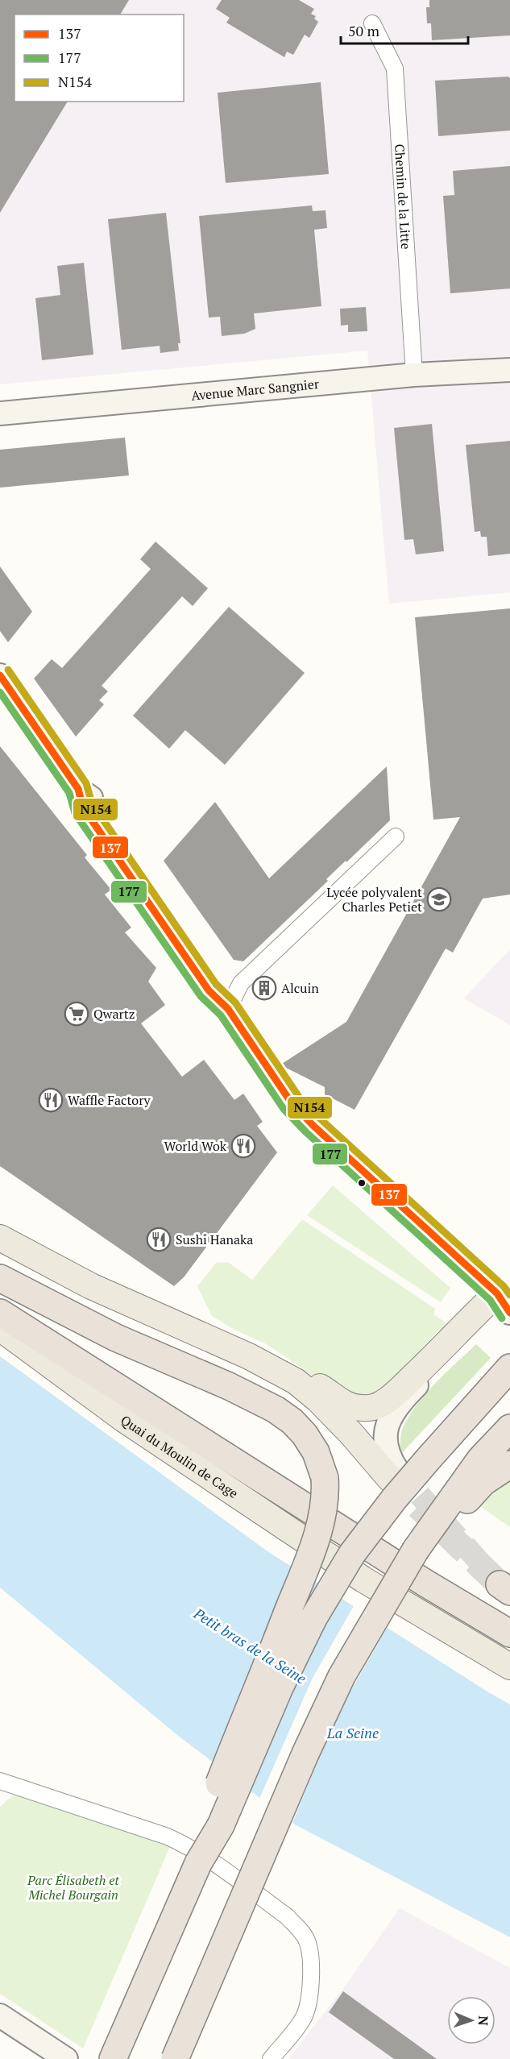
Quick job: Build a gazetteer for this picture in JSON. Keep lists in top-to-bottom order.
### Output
{
  "streets": {
    "main road": ["Avenue Marc Sangnier", "Quai du Moulin de Cage"],
    "street": ["Chemin de la Litte"]
  },
  "crossings": [
    ["Chemin de la Litte", "Avenue Marc Sangnier"]
  ],
  "water": ["Petit bras de la Seine", "La Seine"],
  "parks": ["Parc Élisabeth et Michel Bourgain"],
  "places": {
    "school or university": ["Lycée polyvalent Charles Petiet"],
    "building": ["Alcuin"],
    "supermarket": ["Qwartz"],
    "restaurant": ["Waffle Factory", "World Wok", "Sushi Hanaka"]
  },
  "lines": ["transit line N154", "transit line 137", "transit line 177"],
  "legend": ["137", "177", "N154"],
  "scale_bar": "50 m",
  "north": "right"
}
